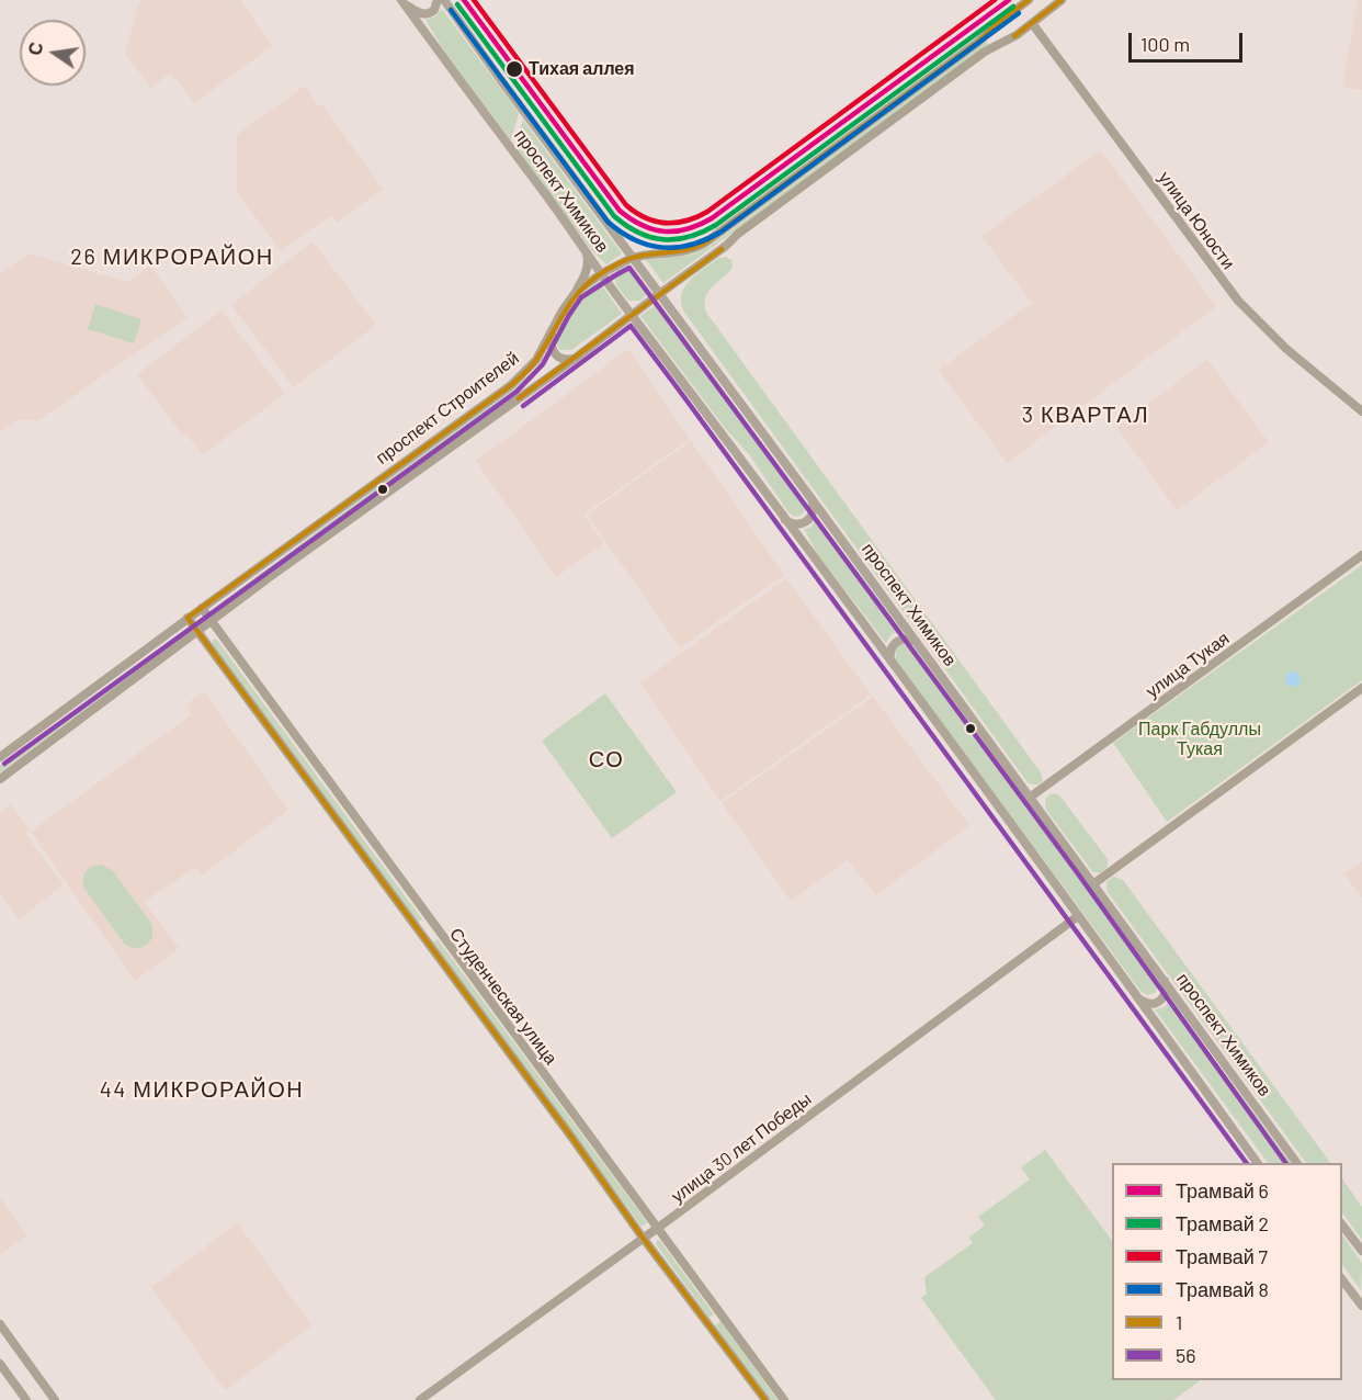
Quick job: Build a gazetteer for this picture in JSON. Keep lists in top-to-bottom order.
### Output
{
  "streets": {
    "main road": [
      "проспект Химиков",
      "улица Юности",
      "проспект Строителей",
      "улица Тукая",
      "Студенческая улица",
      "улица 30 лет Победы"
    ]
  },
  "crossings": [
    ["проспект Химиков", "проспект Строителей"],
    ["проспект Химиков", "улица Тукая"],
    ["проспект Химиков", "улица 30 лет Победы"],
    ["улица Юности", "проспект Строителей"],
    ["проспект Строителей", "Студенческая улица"],
    ["Студенческая улица", "улица 30 лет Победы"]
  ],
  "districts": [
    "26 МИКРОРАЙОН",
    "3 КВАРТАЛ",
    "СО",
    "44 МИКРОРАЙОН"
  ],
  "parks": ["Парк Габдуллы Тукая"],
  "places": ["Тихая аллея"],
  "lines": [
    "tram line 6",
    "tram line 7",
    "transit line 1",
    "tram line 2",
    "tram line 8",
    "transit line 56"
  ],
  "legend": [
    "Трамвай 6",
    "Трамвай 2",
    "Трамвай 7",
    "Трамвай 8",
    "1",
    "56"
  ],
  "scale_bar": "100 m",
  "north": "left"
}
